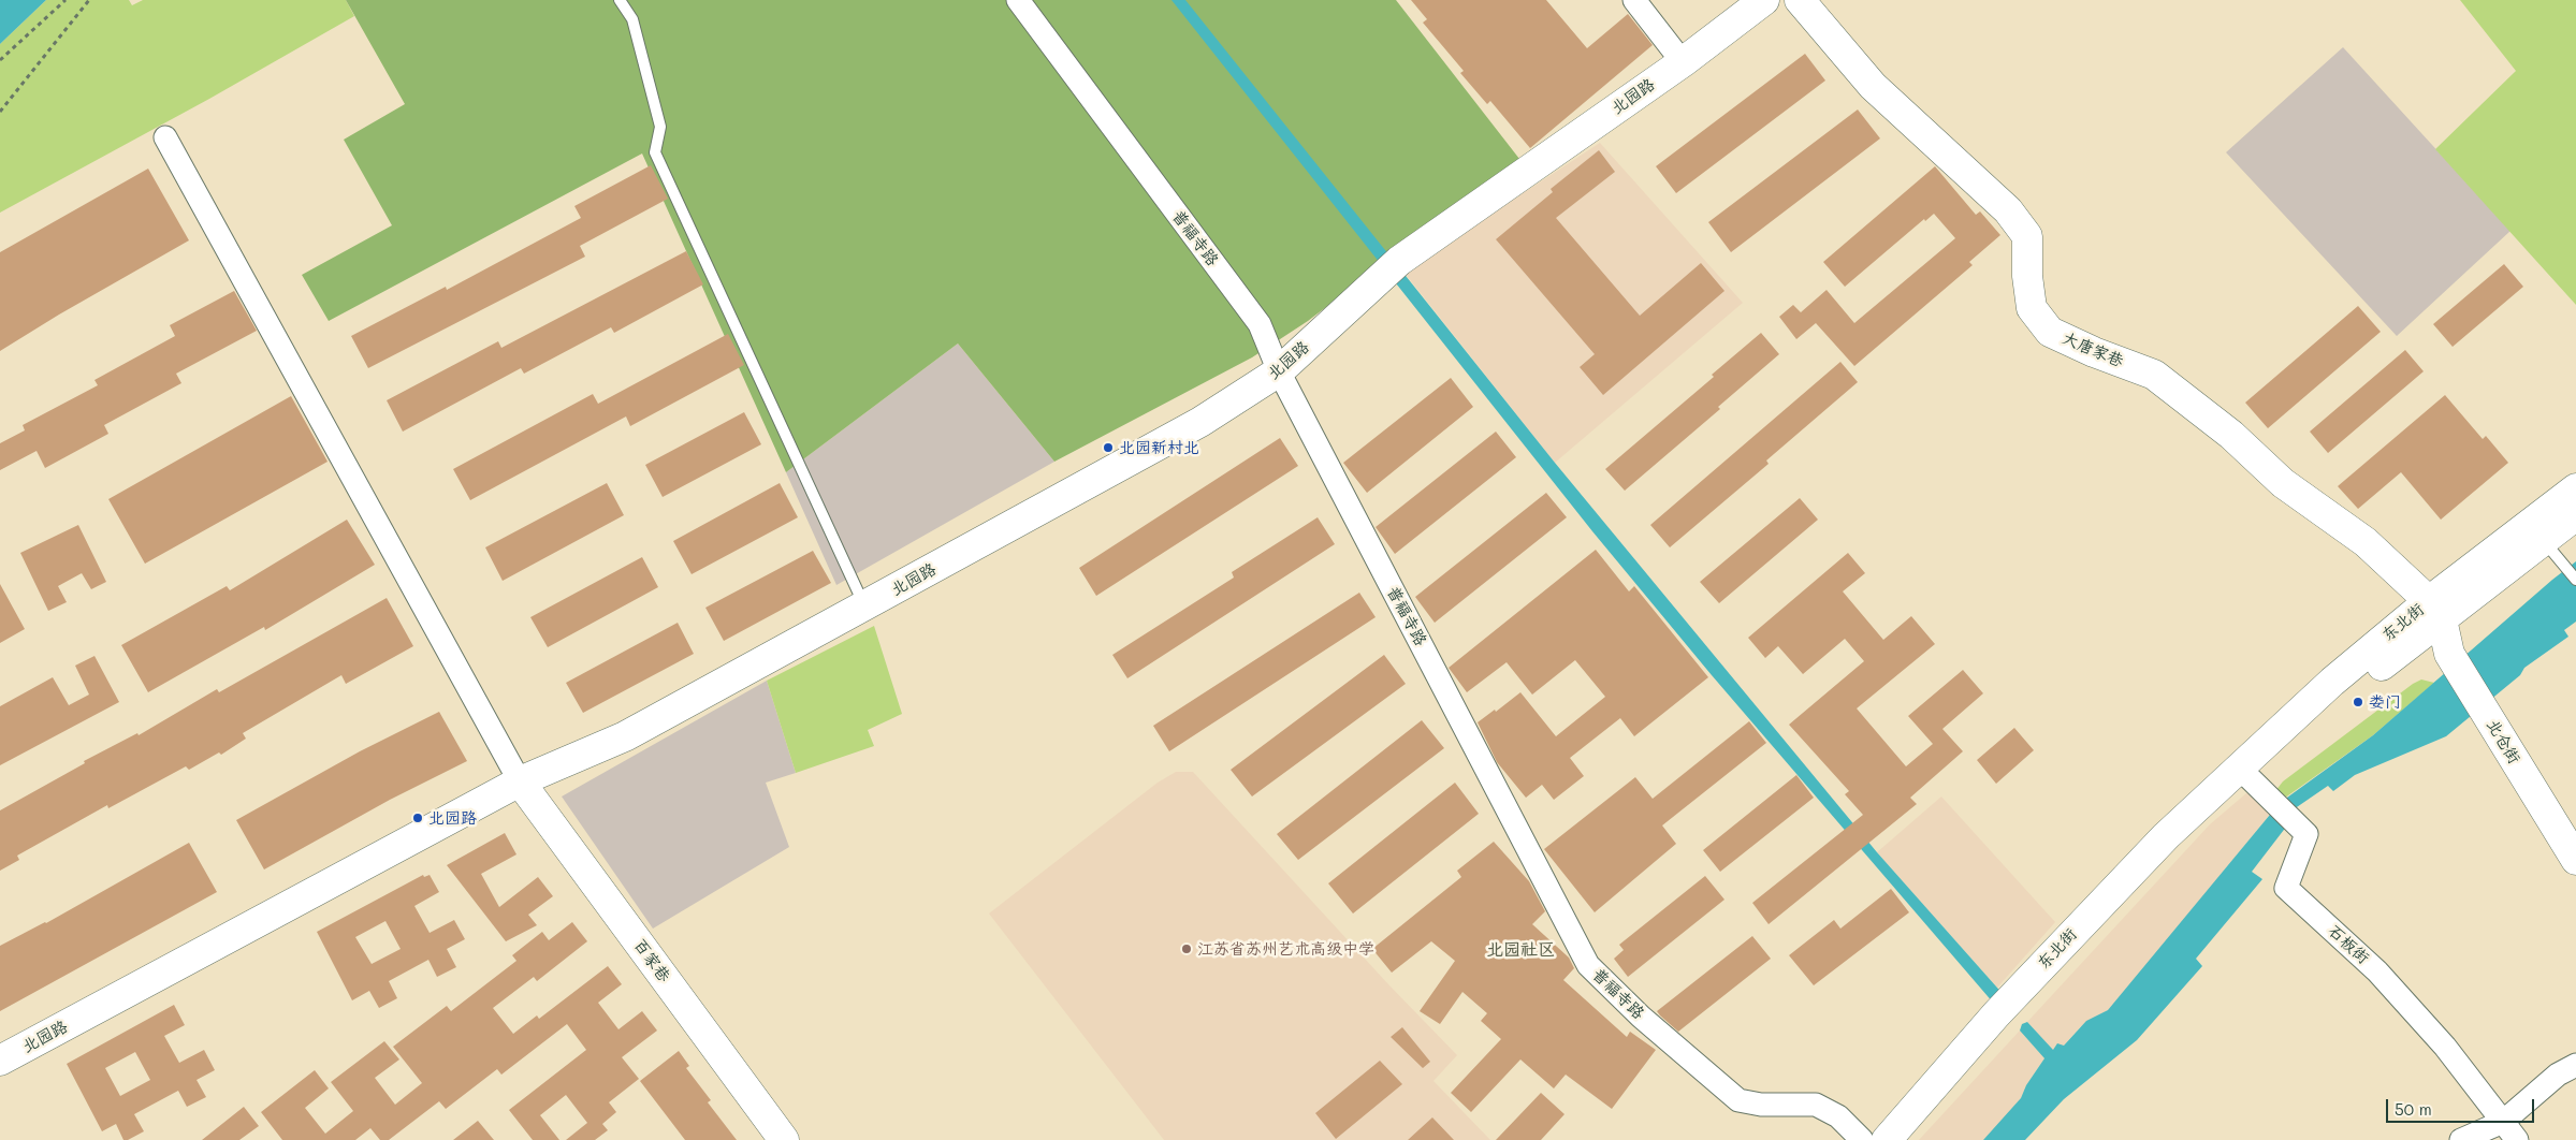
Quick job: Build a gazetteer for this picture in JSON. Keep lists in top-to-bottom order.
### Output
{
  "streets": {
    "street": [
      "北园路",
      "普福寺路",
      "大唐家巷",
      "东北街",
      "北仓街",
      "石板街",
      "百家巷"
    ]
  },
  "crossings": [
    ["北园路", "普福寺路"],
    ["北园路", "百家巷"],
    ["大唐家巷", "东北街"],
    ["大唐家巷", "北仓街"],
    ["东北街", "北仓街"],
    ["东北街", "石板街"]
  ],
  "districts": ["北园社区"],
  "places": [
    "北园新村北",
    "娄门",
    "北园路",
    "江苏省苏州艺术高级中学"
  ],
  "scale_bar": "50 m"
}
